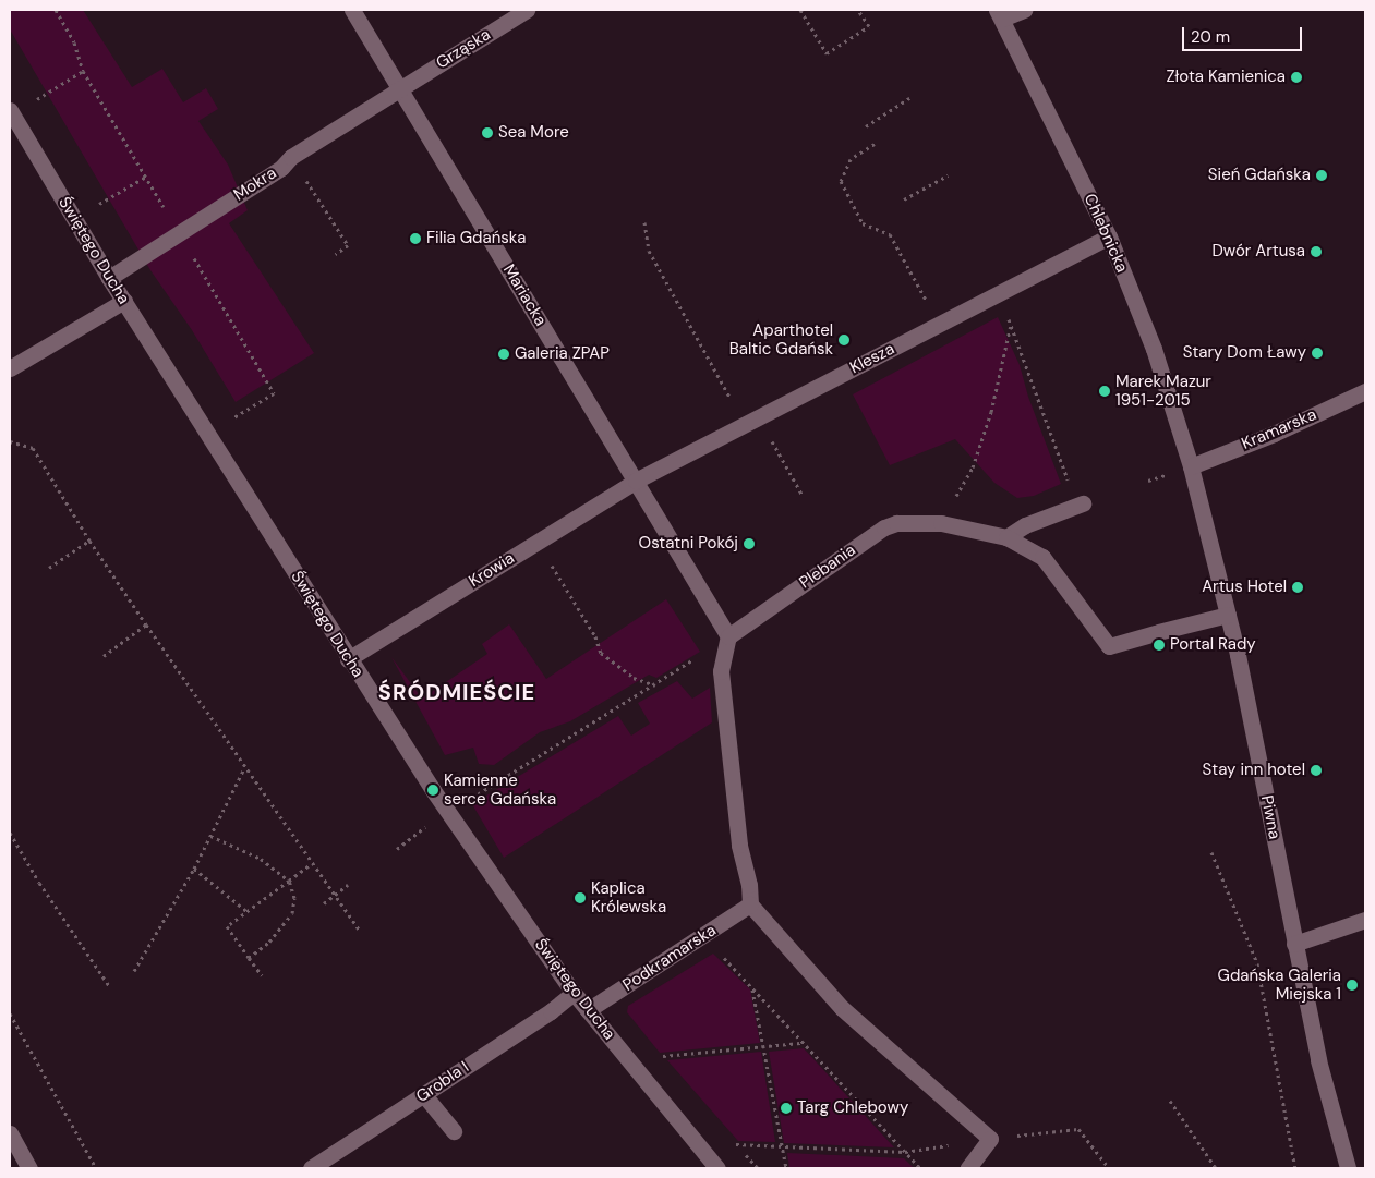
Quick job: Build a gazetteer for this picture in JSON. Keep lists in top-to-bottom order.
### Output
{
  "streets": {
    "street": [
      "Grząska",
      "Mokra",
      "Chlebnicka",
      "Świętego Ducha",
      "Mariacka",
      "Klesza",
      "Kramarska",
      "Plebania",
      "Krowia",
      "Piwna",
      "Podkramarska",
      "Grobla I"
    ]
  },
  "crossings": [
    ["Grząska", "Mokra"],
    ["Grząska", "Mariacka"],
    ["Mokra", "Świętego Ducha"],
    ["Mokra", "Mariacka"],
    ["Chlebnicka", "Klesza"],
    ["Chlebnicka", "Kramarska"],
    ["Chlebnicka", "Piwna"],
    ["Świętego Ducha", "Krowia"],
    ["Świętego Ducha", "Podkramarska"],
    ["Świętego Ducha", "Grobla I"],
    ["Mariacka", "Klesza"],
    ["Mariacka", "Plebania"],
    ["Mariacka", "Krowia"],
    ["Klesza", "Krowia"],
    ["Kramarska", "Piwna"],
    ["Plebania", "Piwna"]
  ],
  "districts": ["ŚRÓDMIEŚCIE"],
  "places": [
    "Złota Kamienica",
    "Sea More",
    "Sień Gdańska",
    "Filia Gdańska",
    "Dwór Artusa",
    "Aparthotel Baltic Gdańsk",
    "Stary Dom Ławy",
    "Galeria ZPAP",
    "Marek Mazur 1951-2015",
    "Ostatni Pokój",
    "Artus Hotel",
    "Portal Rady",
    "Stay inn hotel",
    "Kamienne serce Gdańska",
    "Kaplica Królewska",
    "Gdańska Galeria Miejska 1",
    "Targ Chlebowy"
  ],
  "scale_bar": "20 m"
}
